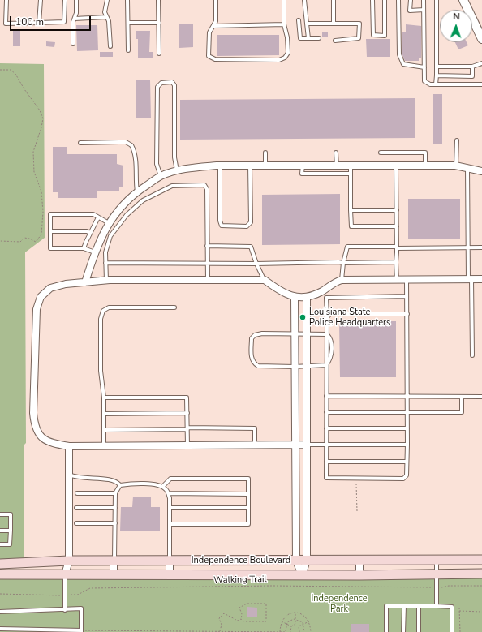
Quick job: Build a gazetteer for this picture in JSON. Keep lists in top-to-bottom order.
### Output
{
  "streets": {
    "main road": ["Independence Boulevard"],
    "path": ["Walking Trail"]
  },
  "parks": ["Independence Park"],
  "places": ["Louisiana State Police Headquarters"],
  "scale_bar": "100 m",
  "north": "top"
}
